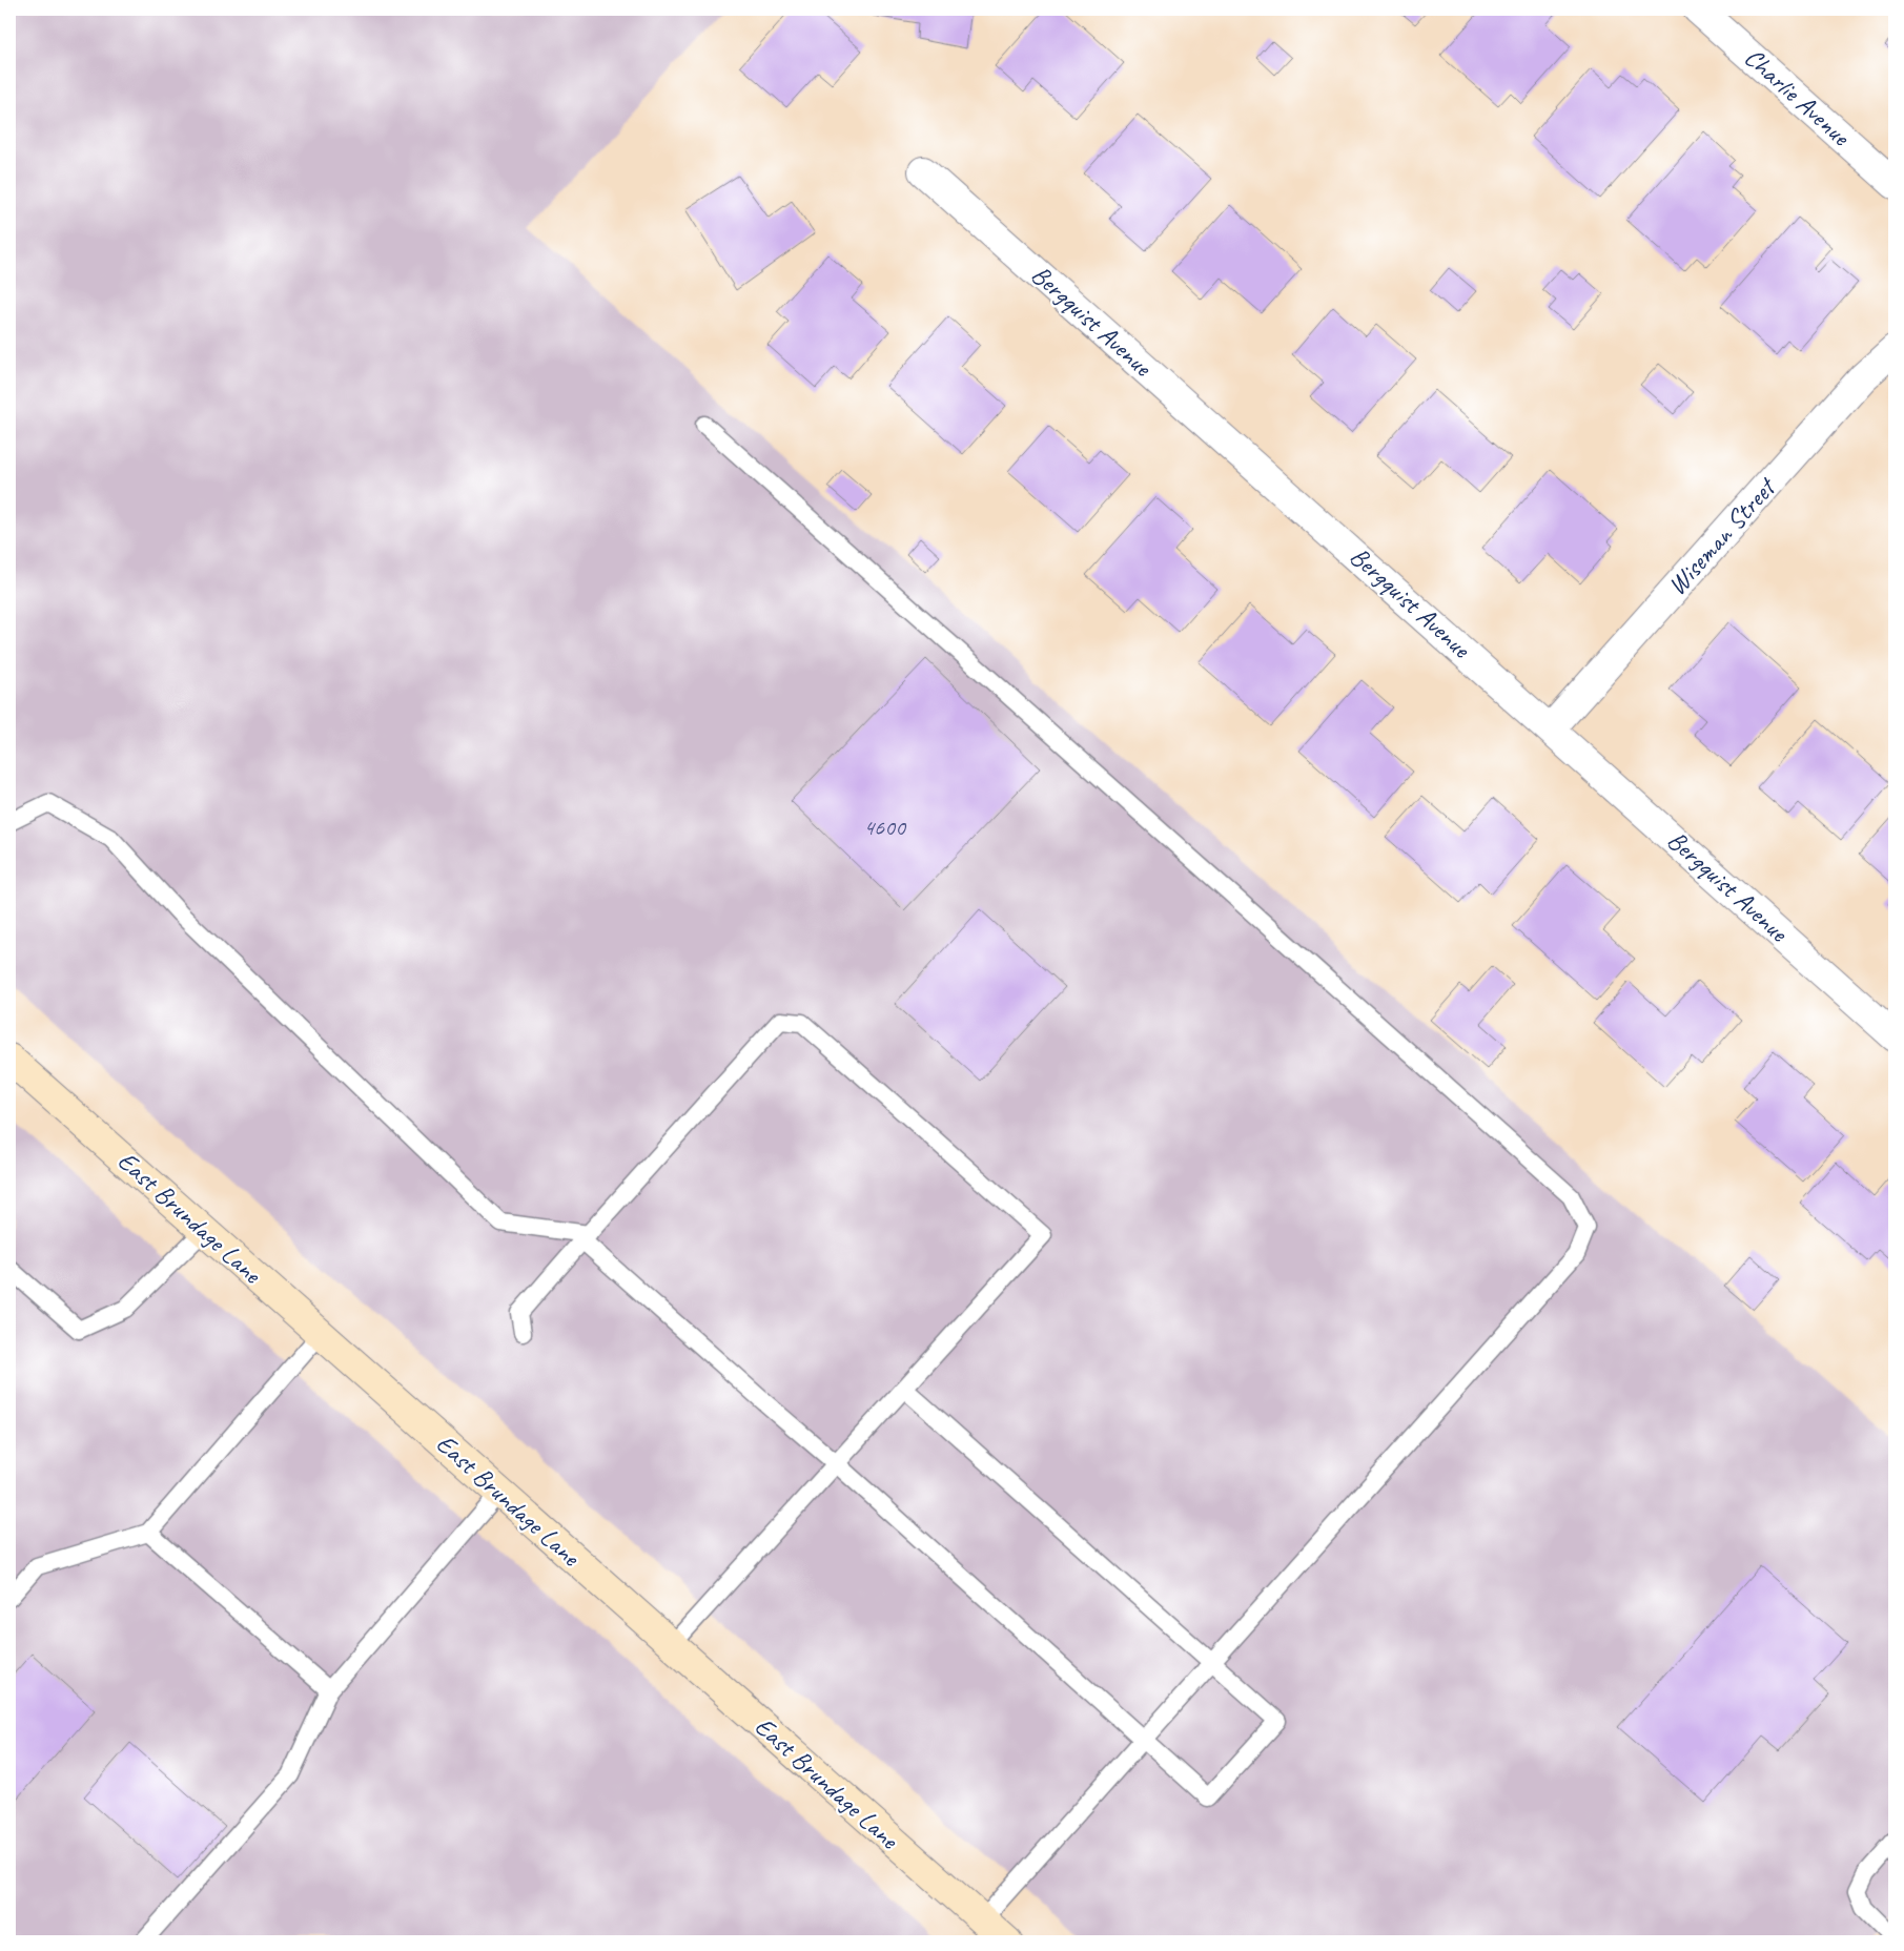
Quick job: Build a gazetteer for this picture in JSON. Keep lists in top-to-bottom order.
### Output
{
  "streets": {
    "main road": ["East Brundage Lane"],
    "street": ["Charlie Avenue", "Bergquist Avenue", "Wiseman Street"]
  },
  "crossings": [
    ["Bergquist Avenue", "Wiseman Street"]
  ],
  "house_numbers": ["4600"]
}
